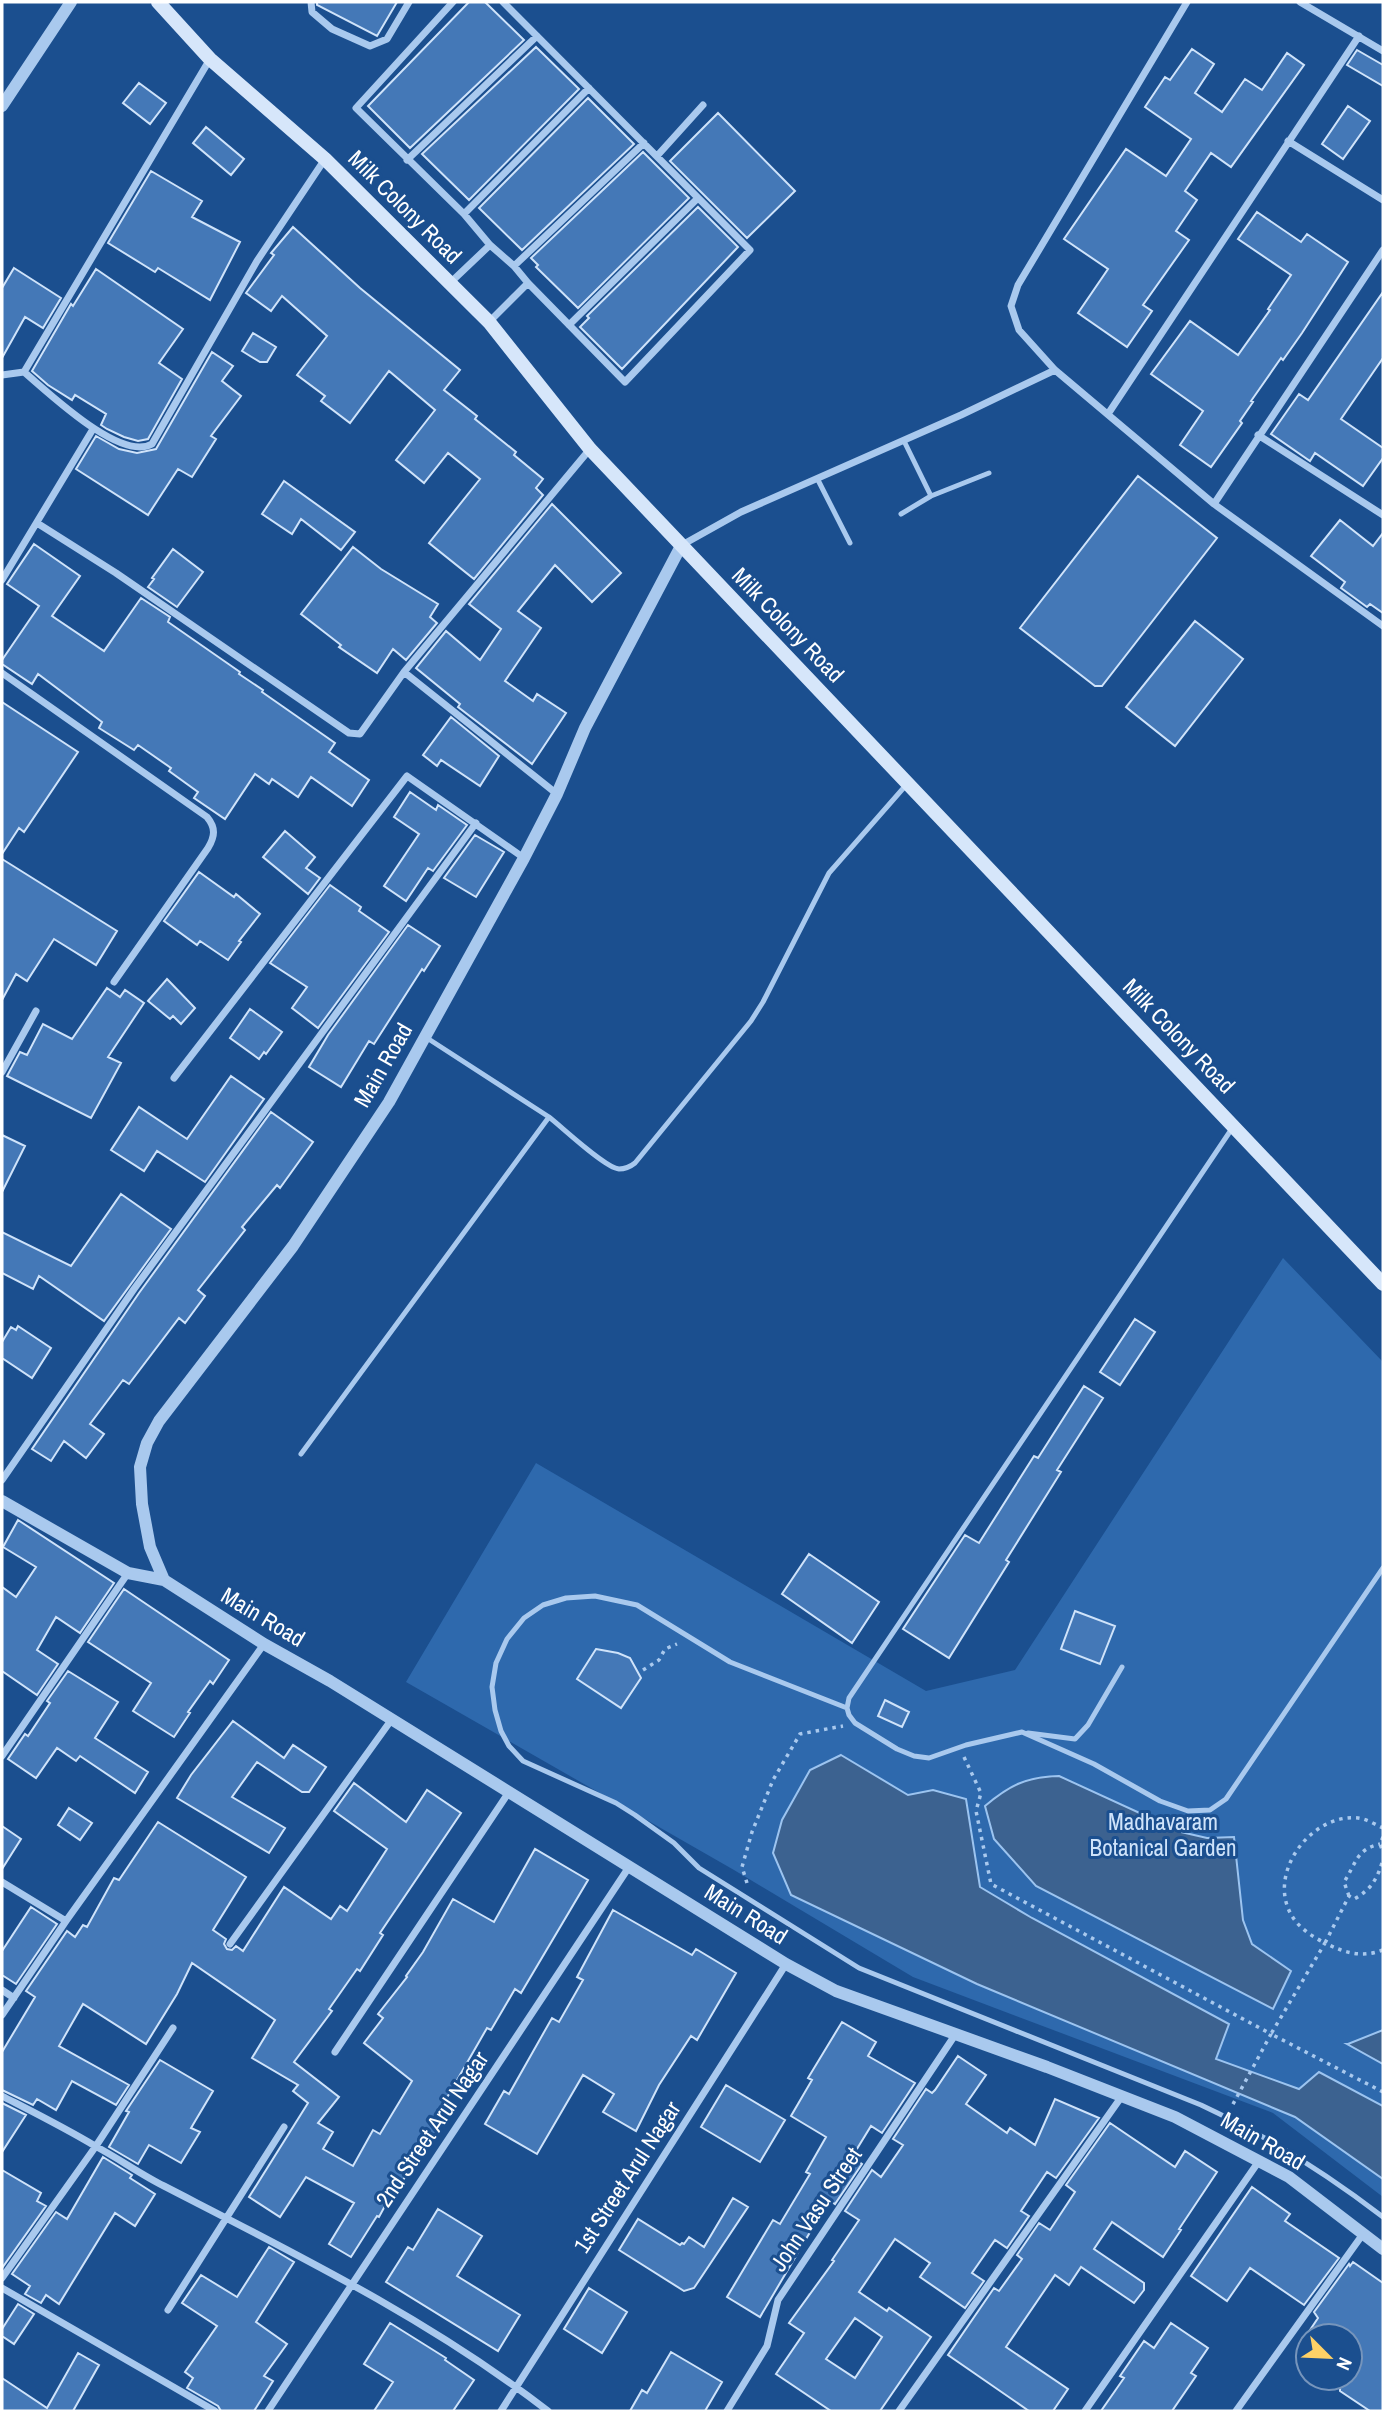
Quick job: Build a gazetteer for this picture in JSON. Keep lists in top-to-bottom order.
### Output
{
  "streets": {
    "main road": ["Milk Colony Road"],
    "street": [
      "Main Road",
      "2nd Street Arul Nagar",
      "1st Street Arul Nagar",
      "John Vasu Street"
    ]
  },
  "crossings": [
    ["Milk Colony Road", "Main Road"],
    ["Main Road", "2nd Street Arul Nagar"],
    ["Main Road", "1st Street Arul Nagar"],
    ["Main Road", "John Vasu Street"]
  ],
  "parks": ["Madhavaram Botanical Garden"],
  "north": "bottom right"
}
